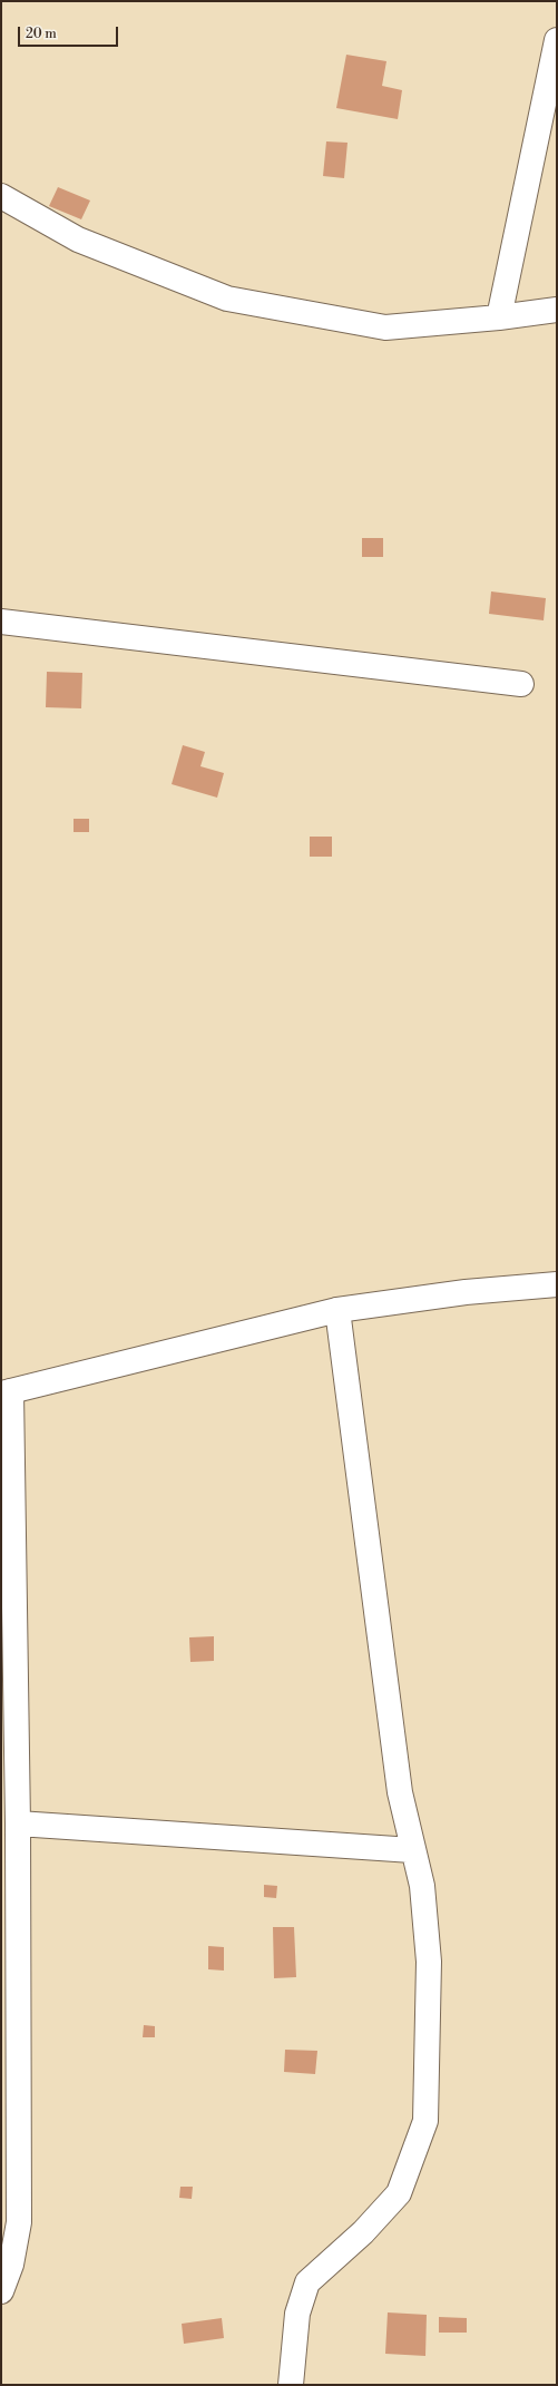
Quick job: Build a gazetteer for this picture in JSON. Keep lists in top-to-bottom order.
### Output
{
  "scale_bar": "20 m"
}
